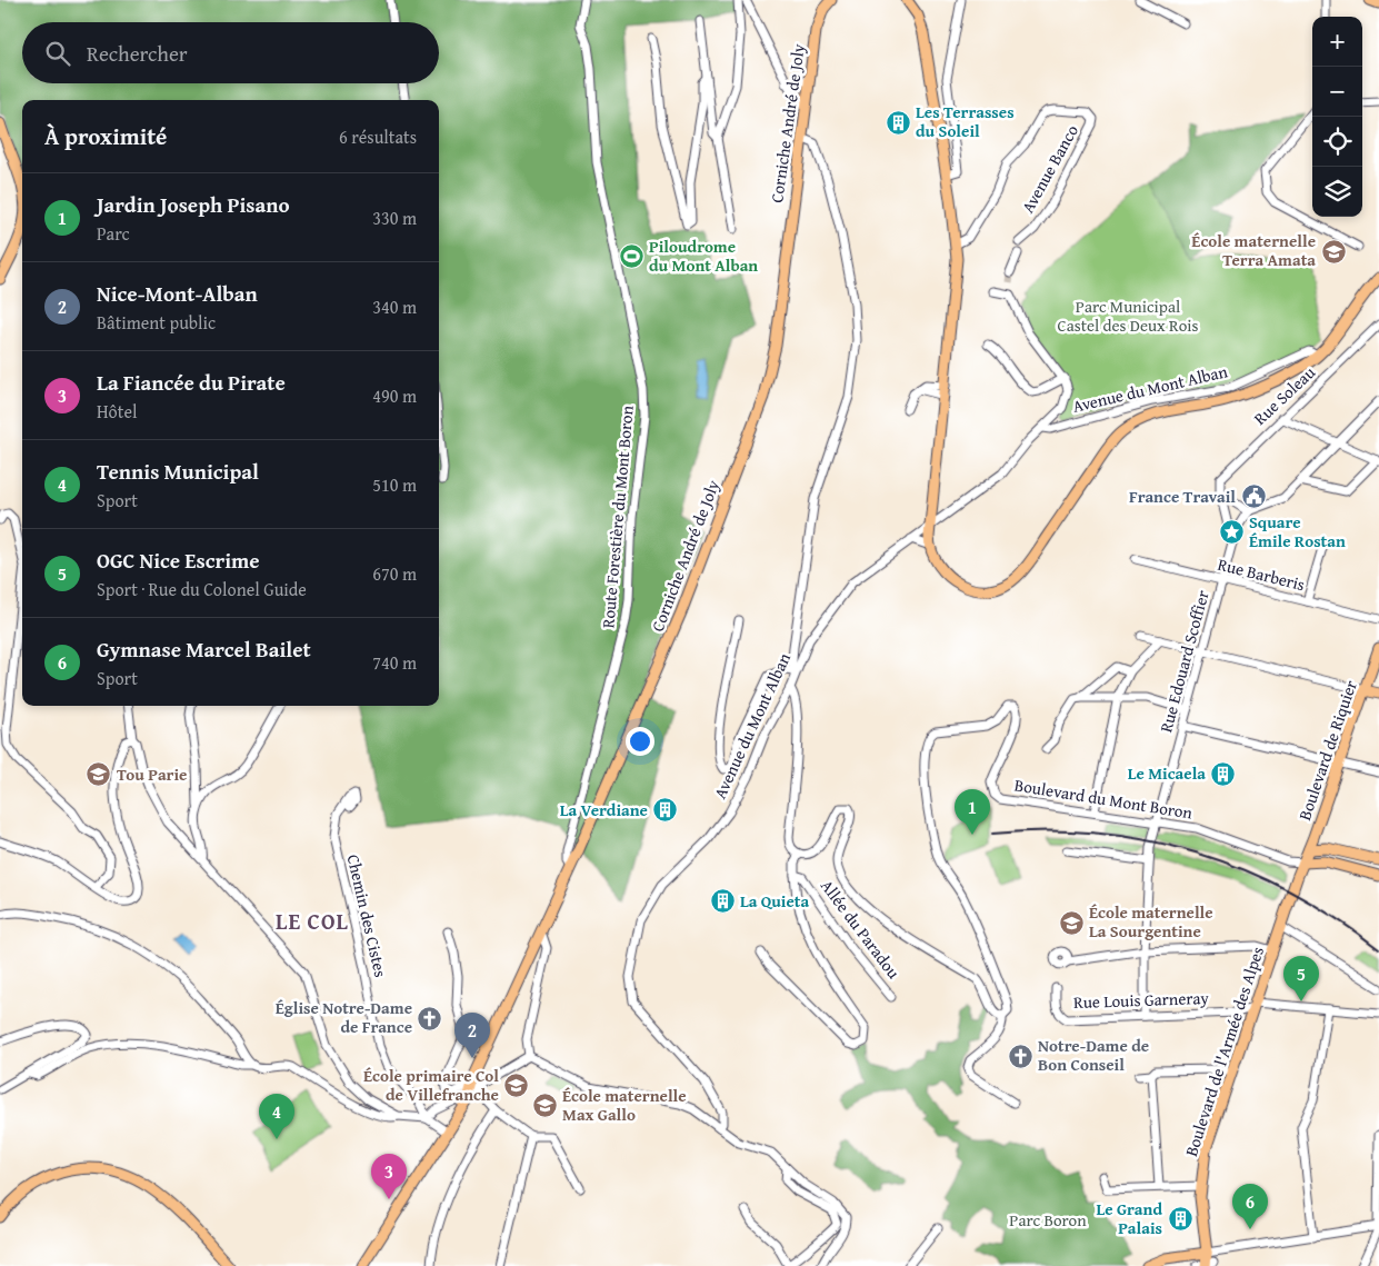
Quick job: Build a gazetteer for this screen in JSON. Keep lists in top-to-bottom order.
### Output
{
  "streets": {
    "main road": ["Corniche André de Joly", "Boulevard de Riquier", "Boulevard de l'Armée des Alpes"],
    "street": [
      "Avenue Banco",
      "Avenue du Mont Alban",
      "Rue Soleau",
      "Route Forestière du Mont Boron",
      "Rue Barberis",
      "Rue Edouard Scoffier",
      "Boulevard du Mont Boron",
      "Chemin des Cistes",
      "Allée du Paradou",
      "Rue Louis Garneray"
    ]
  },
  "crossings": [
    ["Corniche André de Joly", "Route Forestière du Mont Boron"],
    ["Rue Barberis", "Rue Edouard Scoffier"],
    ["Rue Edouard Scoffier", "Boulevard du Mont Boron"],
    ["Rue Edouard Scoffier", "Rue Louis Garneray"],
    ["Boulevard de Riquier", "Boulevard du Mont Boron"],
    ["Boulevard de Riquier", "Boulevard de l'Armée des Alpes"],
    ["Boulevard du Mont Boron", "Boulevard de l'Armée des Alpes"],
    ["Rue Louis Garneray", "Boulevard de l'Armée des Alpes"]
  ],
  "districts": ["LE COL"],
  "parks": ["Parc Municipal Castel des Deux Rois", "Parc Boron"],
  "places": {
    "building": [
      "Les Terrasses du Soleil",
      "Le Micaela",
      "La Verdiane",
      "La Quieta",
      "Le Grand Palais"
    ],
    "school or university": [
      "École maternelle Terra Amata",
      "Tou Parie",
      "École maternelle La Sourgentine",
      "École primaire Col de Villefranche",
      "École maternelle Max Gallo"
    ],
    "sports": ["Piloudrome du Mont Alban"],
    "public building": ["France Travail"],
    "place": ["Square Émile Rostan"],
    "church": ["Église Notre-Dame de France", "Notre-Dame de Bon Conseil"]
  },
  "page": {
    "map_buttons": ["+", "−"],
    "search": "Rechercher",
    "heading": ["À proximité", "6 résultats"],
    "list": [
      {
        "mark": "1",
        "name": "Jardin Joseph Pisano",
        "note": "Parc",
        "value": "330 m"
      },
      {
        "mark": "2",
        "name": "Nice-Mont-Alban",
        "note": "Bâtiment public",
        "value": "340 m"
      },
      {
        "mark": "3",
        "name": "La Fiancée du Pirate",
        "note": "Hôtel",
        "value": "490 m"
      },
      {
        "mark": "4",
        "name": "Tennis Municipal",
        "note": "Sport",
        "value": "510 m"
      },
      {
        "mark": "5",
        "name": "OGC Nice Escrime",
        "note": "Sport · Rue du Colonel Guide",
        "value": "670 m"
      },
      {
        "mark": "6",
        "name": "Gymnase Marcel Bailet",
        "note": "Sport",
        "value": "740 m"
      }
    ],
    "pins": [
      "1",
      "5",
      "2",
      "4",
      "3",
      "6"
    ]
  }
}
